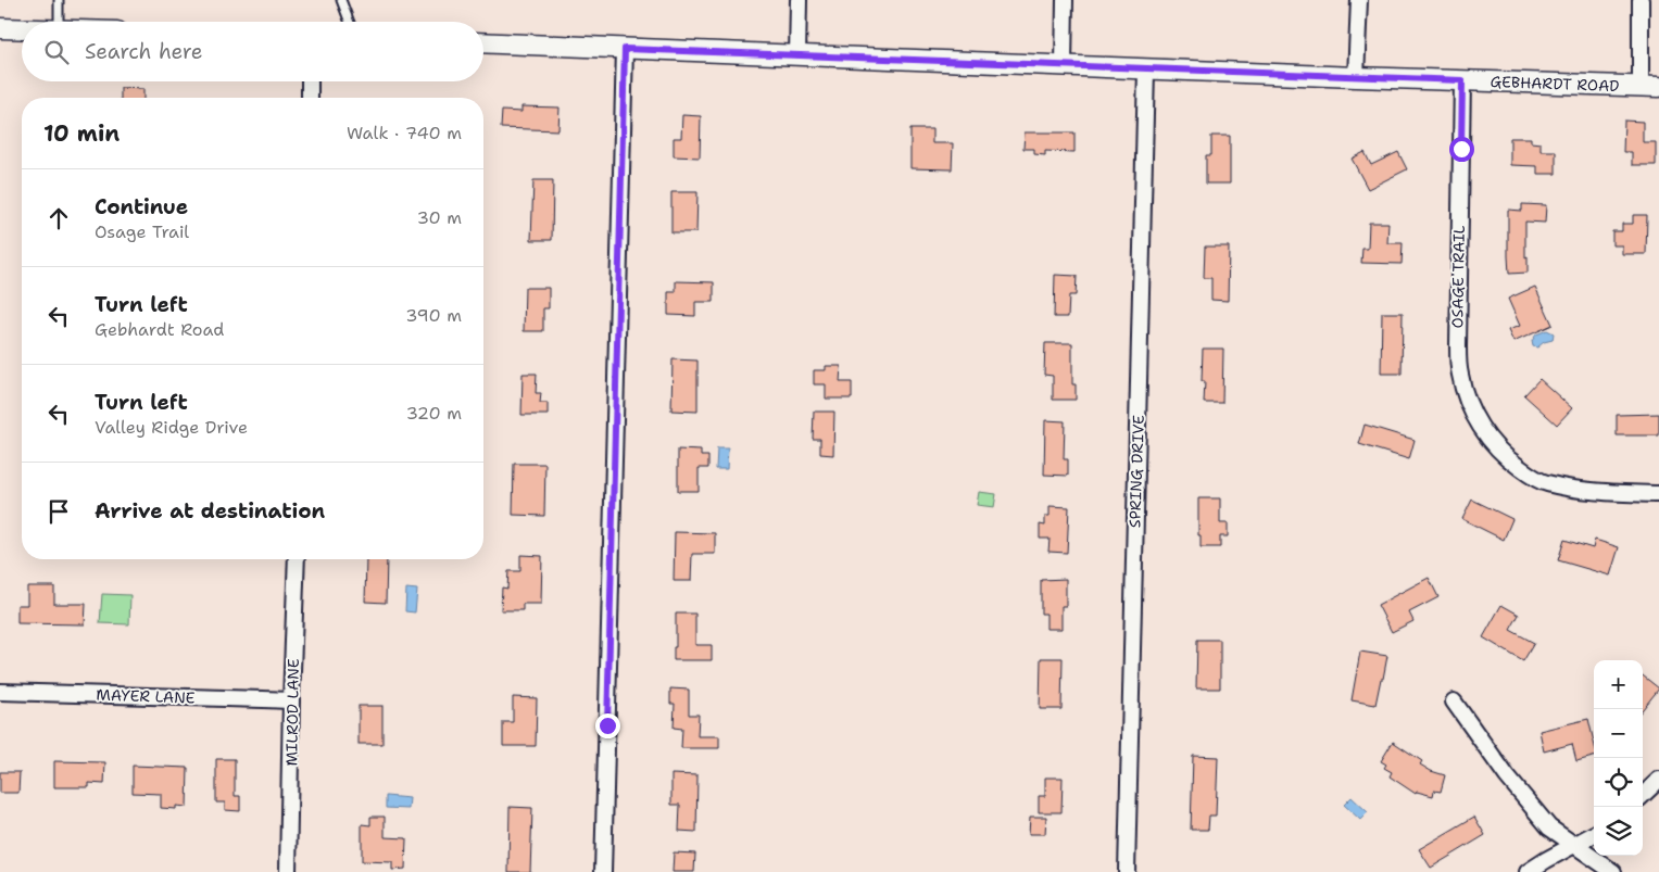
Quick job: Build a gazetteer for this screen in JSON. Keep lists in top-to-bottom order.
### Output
{
  "streets": {
    "street": [
      "GEBHARDT ROAD",
      "OSAGE TRAIL",
      "SPRING DRIVE",
      "MAYER LANE",
      "MILROD LANE"
    ]
  },
  "crossings": [
    ["GEBHARDT ROAD", "OSAGE TRAIL"],
    ["GEBHARDT ROAD", "SPRING DRIVE"],
    ["MAYER LANE", "MILROD LANE"]
  ],
  "page": {
    "search": "Search here",
    "heading": ["10 min", "Walk · 740 m"],
    "list": [
      ["Continue", "Osage Trail", "30 m"],
      ["Turn left", "Gebhardt Road", "390 m"],
      ["Turn left", "Valley Ridge Drive", "320 m"],
      "Arrive at destination"
    ],
    "map_buttons": ["+", "−"]
  }
}
